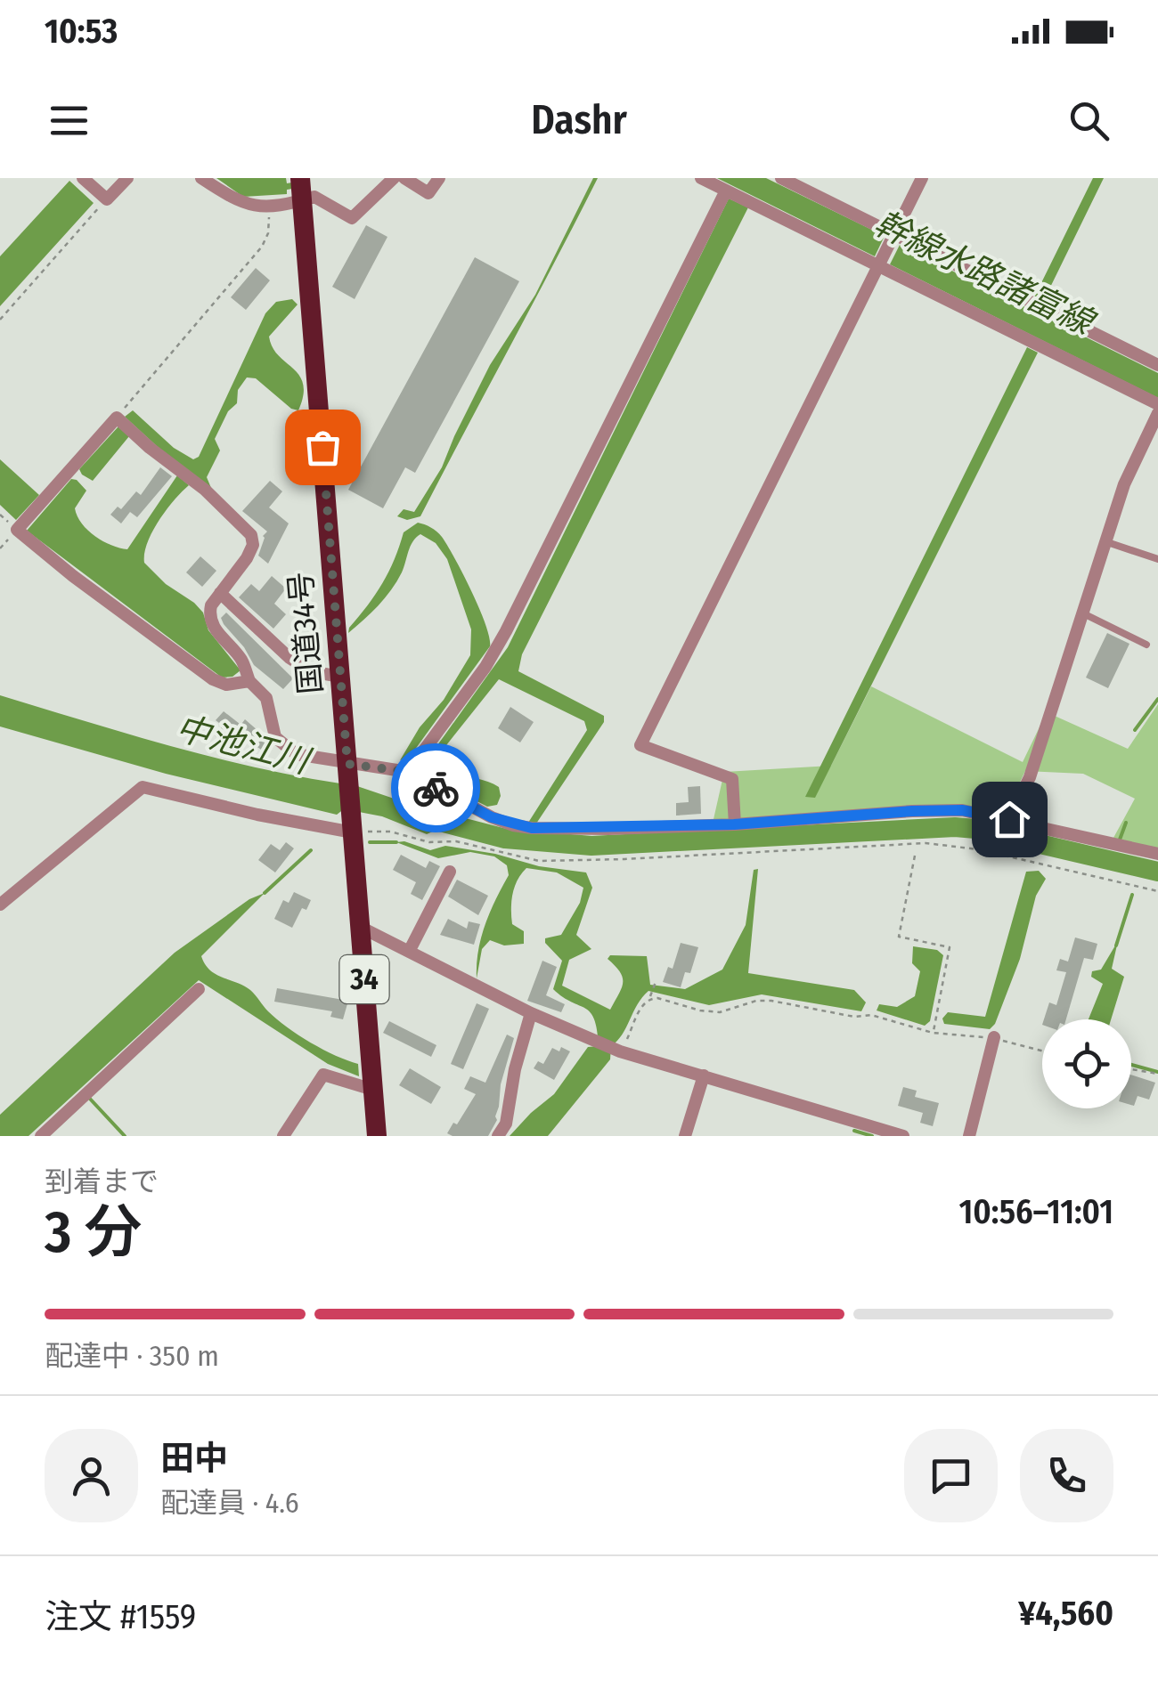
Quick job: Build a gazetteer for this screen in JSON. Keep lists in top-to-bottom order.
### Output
{
  "streets": {
    "highway": ["国道34号", "34"]
  },
  "water": ["幹線水路諸富線", "中池江川"],
  "page": {
    "status": "10:53",
    "header": "Dashr",
    "heading": ["3 分", "到着まで", "10:56–11:01"],
    "panel": [
      "田中",
      "配達員 · 4.6",
      "注文 #1559",
      "¥4,560"
    ],
    "bar": "配達中 · 350 m"
  }
}
